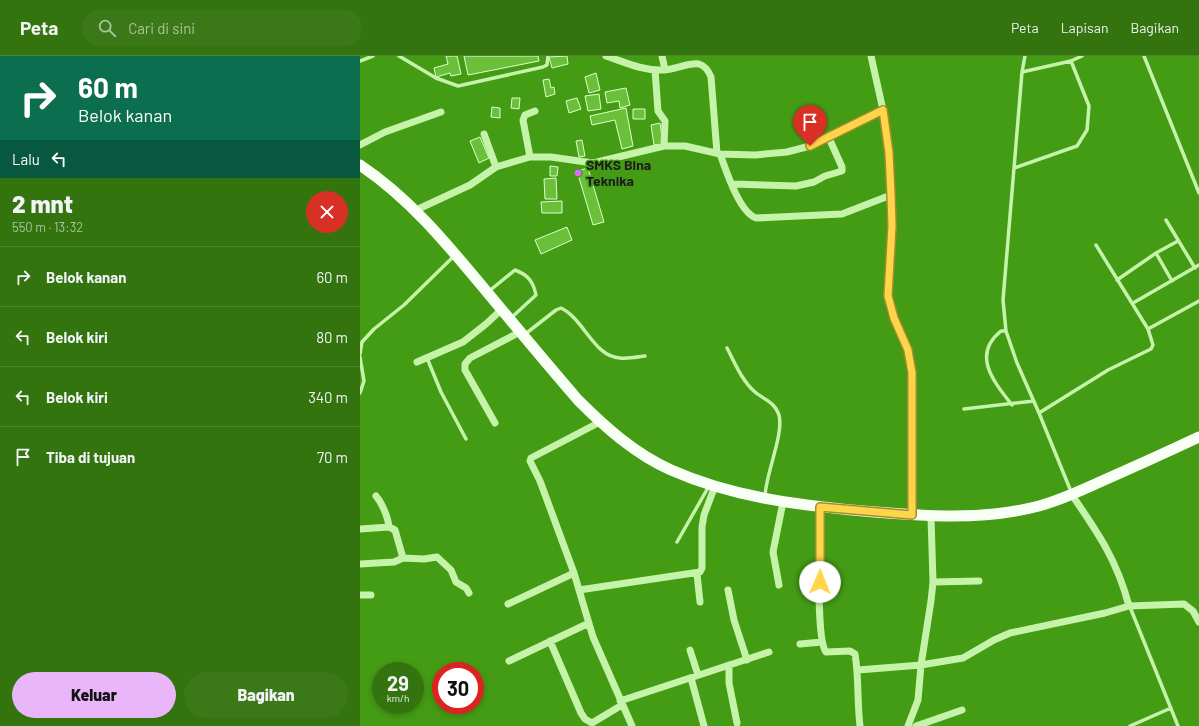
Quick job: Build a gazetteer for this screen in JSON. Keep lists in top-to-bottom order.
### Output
{
  "places": ["SMKS Bina Teknika"],
  "page": {
    "header": "Peta",
    "search": "Cari di sini",
    "nav": ["Peta", "Lapisan", "Bagikan"],
    "turn": ["60 m", "Belok kanan"],
    "then": "Lalu",
    "heading": ["2 mnt", "550 m · 13:32"],
    "list": [
      {
        "name": "Belok kanan",
        "value": "60 m"
      },
      {
        "name": "Belok kiri",
        "value": "80 m"
      },
      {
        "name": "Belok kiri",
        "value": "340 m"
      },
      {
        "name": "Tiba di tujuan",
        "value": "70 m"
      }
    ],
    "speed": "29 km/h",
    "limit": "30",
    "buttons": ["Keluar", "Bagikan"]
  }
}
